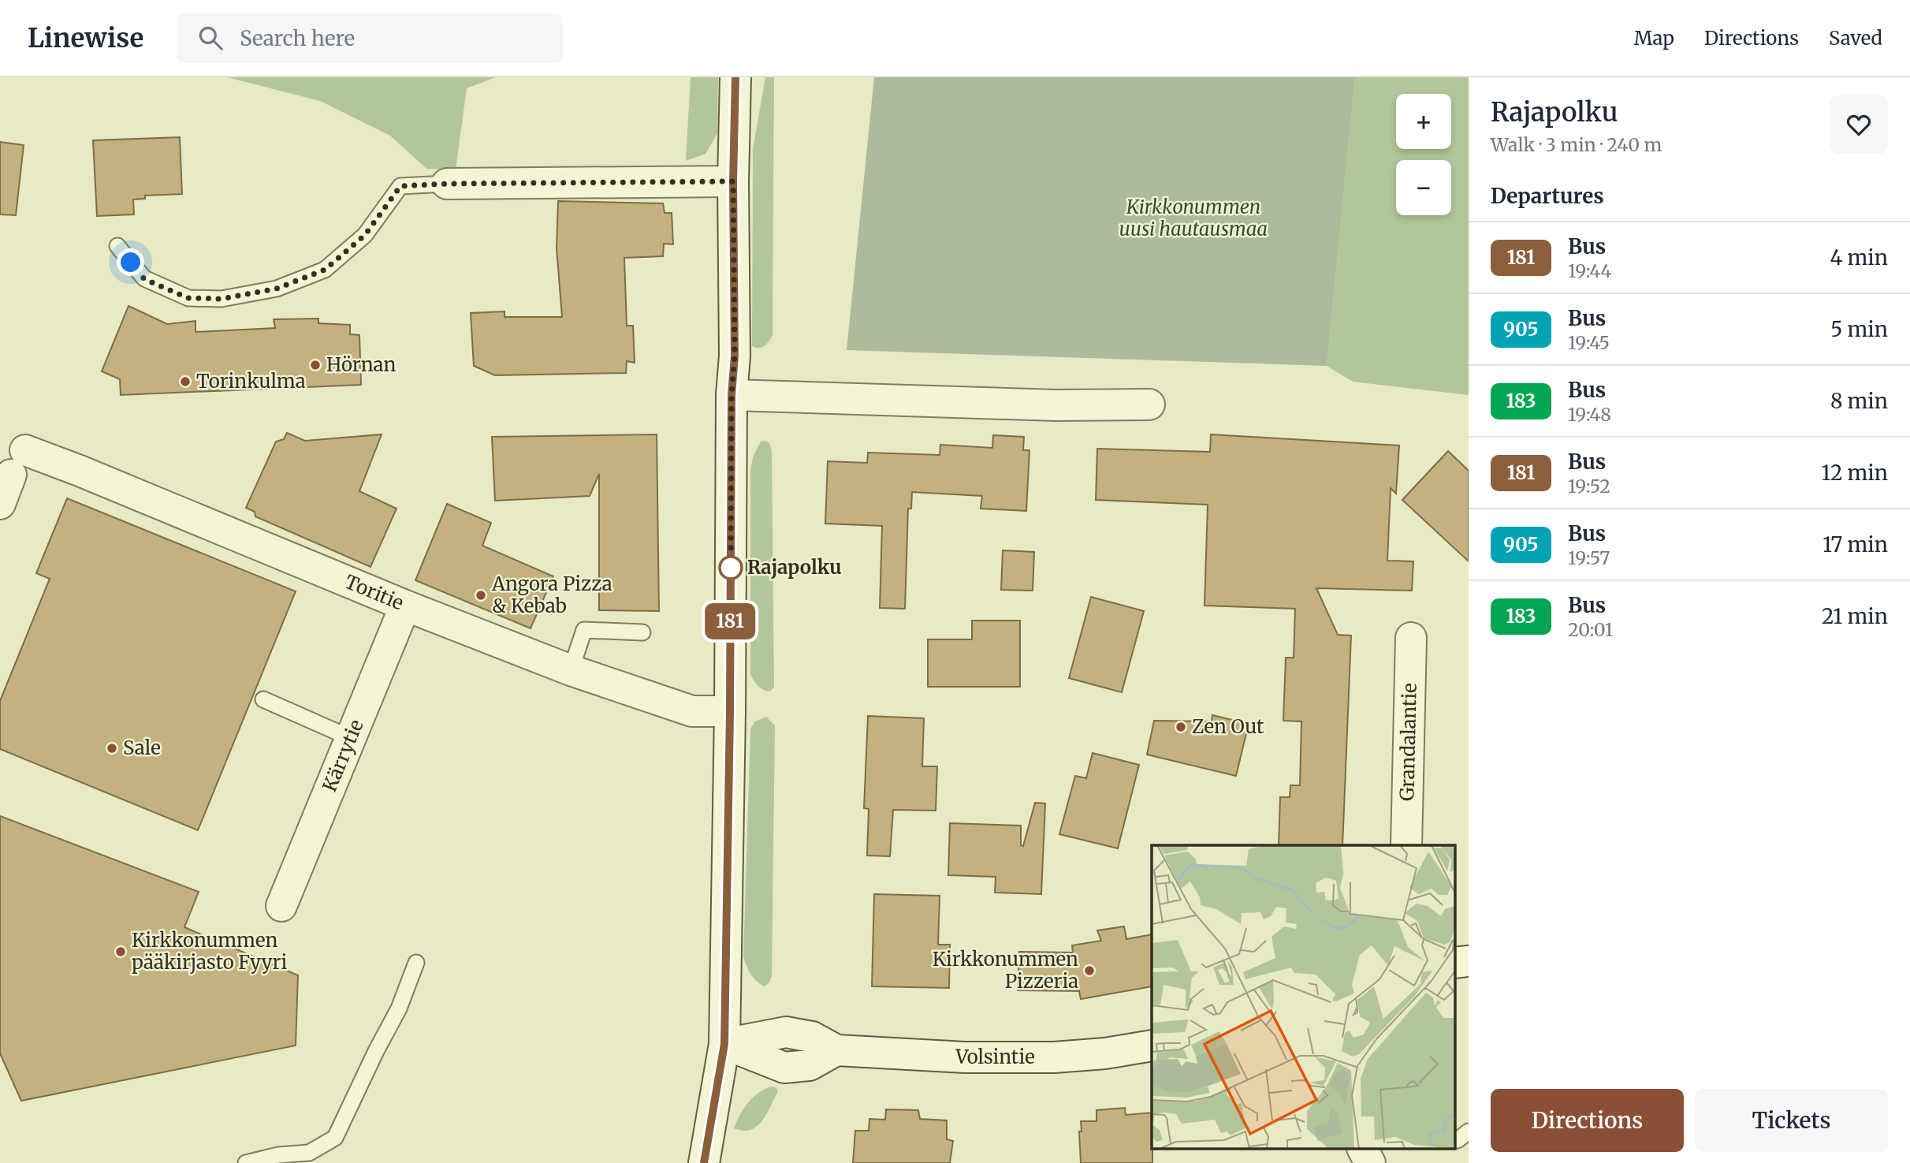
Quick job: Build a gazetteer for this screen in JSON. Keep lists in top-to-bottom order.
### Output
{
  "streets": {
    "street": [
      "Toritie",
      "Grandalantie",
      "Kärrytie",
      "Volsintie"
    ]
  },
  "crossings": [
    ["Toritie", "Kärrytie"]
  ],
  "parks": ["Kirkkonummen uusi hautausmaa"],
  "places": [
    "Hörnan",
    "Torinkulma",
    "Rajapolku",
    "Angora Pizza & Kebab",
    "Zen Out",
    "Sale",
    "Kirkkonummen pääkirjasto Fyyri",
    "Kirkkonummen Pizzeria"
  ],
  "lines": ["bus line 181"],
  "page": {
    "header": "Linewise",
    "search": "Search here",
    "nav": ["Map", "Directions", "Saved"],
    "on_map": "181",
    "heading": [
      ["Rajapolku", "Walk · 3 min · 240 m"],
      "Departures"
    ],
    "map_buttons": ["+", "−"],
    "list": [
      {
        "mark": "181",
        "name": "Bus",
        "note": "19:44",
        "value": "4 min"
      },
      {
        "mark": "905",
        "name": "Bus",
        "note": "19:45",
        "value": "5 min"
      },
      {
        "mark": "183",
        "name": "Bus",
        "note": "19:48",
        "value": "8 min"
      },
      {
        "mark": "181",
        "name": "Bus",
        "note": "19:52",
        "value": "12 min"
      },
      {
        "mark": "905",
        "name": "Bus",
        "note": "19:57",
        "value": "17 min"
      },
      {
        "mark": "183",
        "name": "Bus",
        "note": "20:01",
        "value": "21 min"
      }
    ],
    "buttons": ["Directions", "Tickets"]
  }
}
